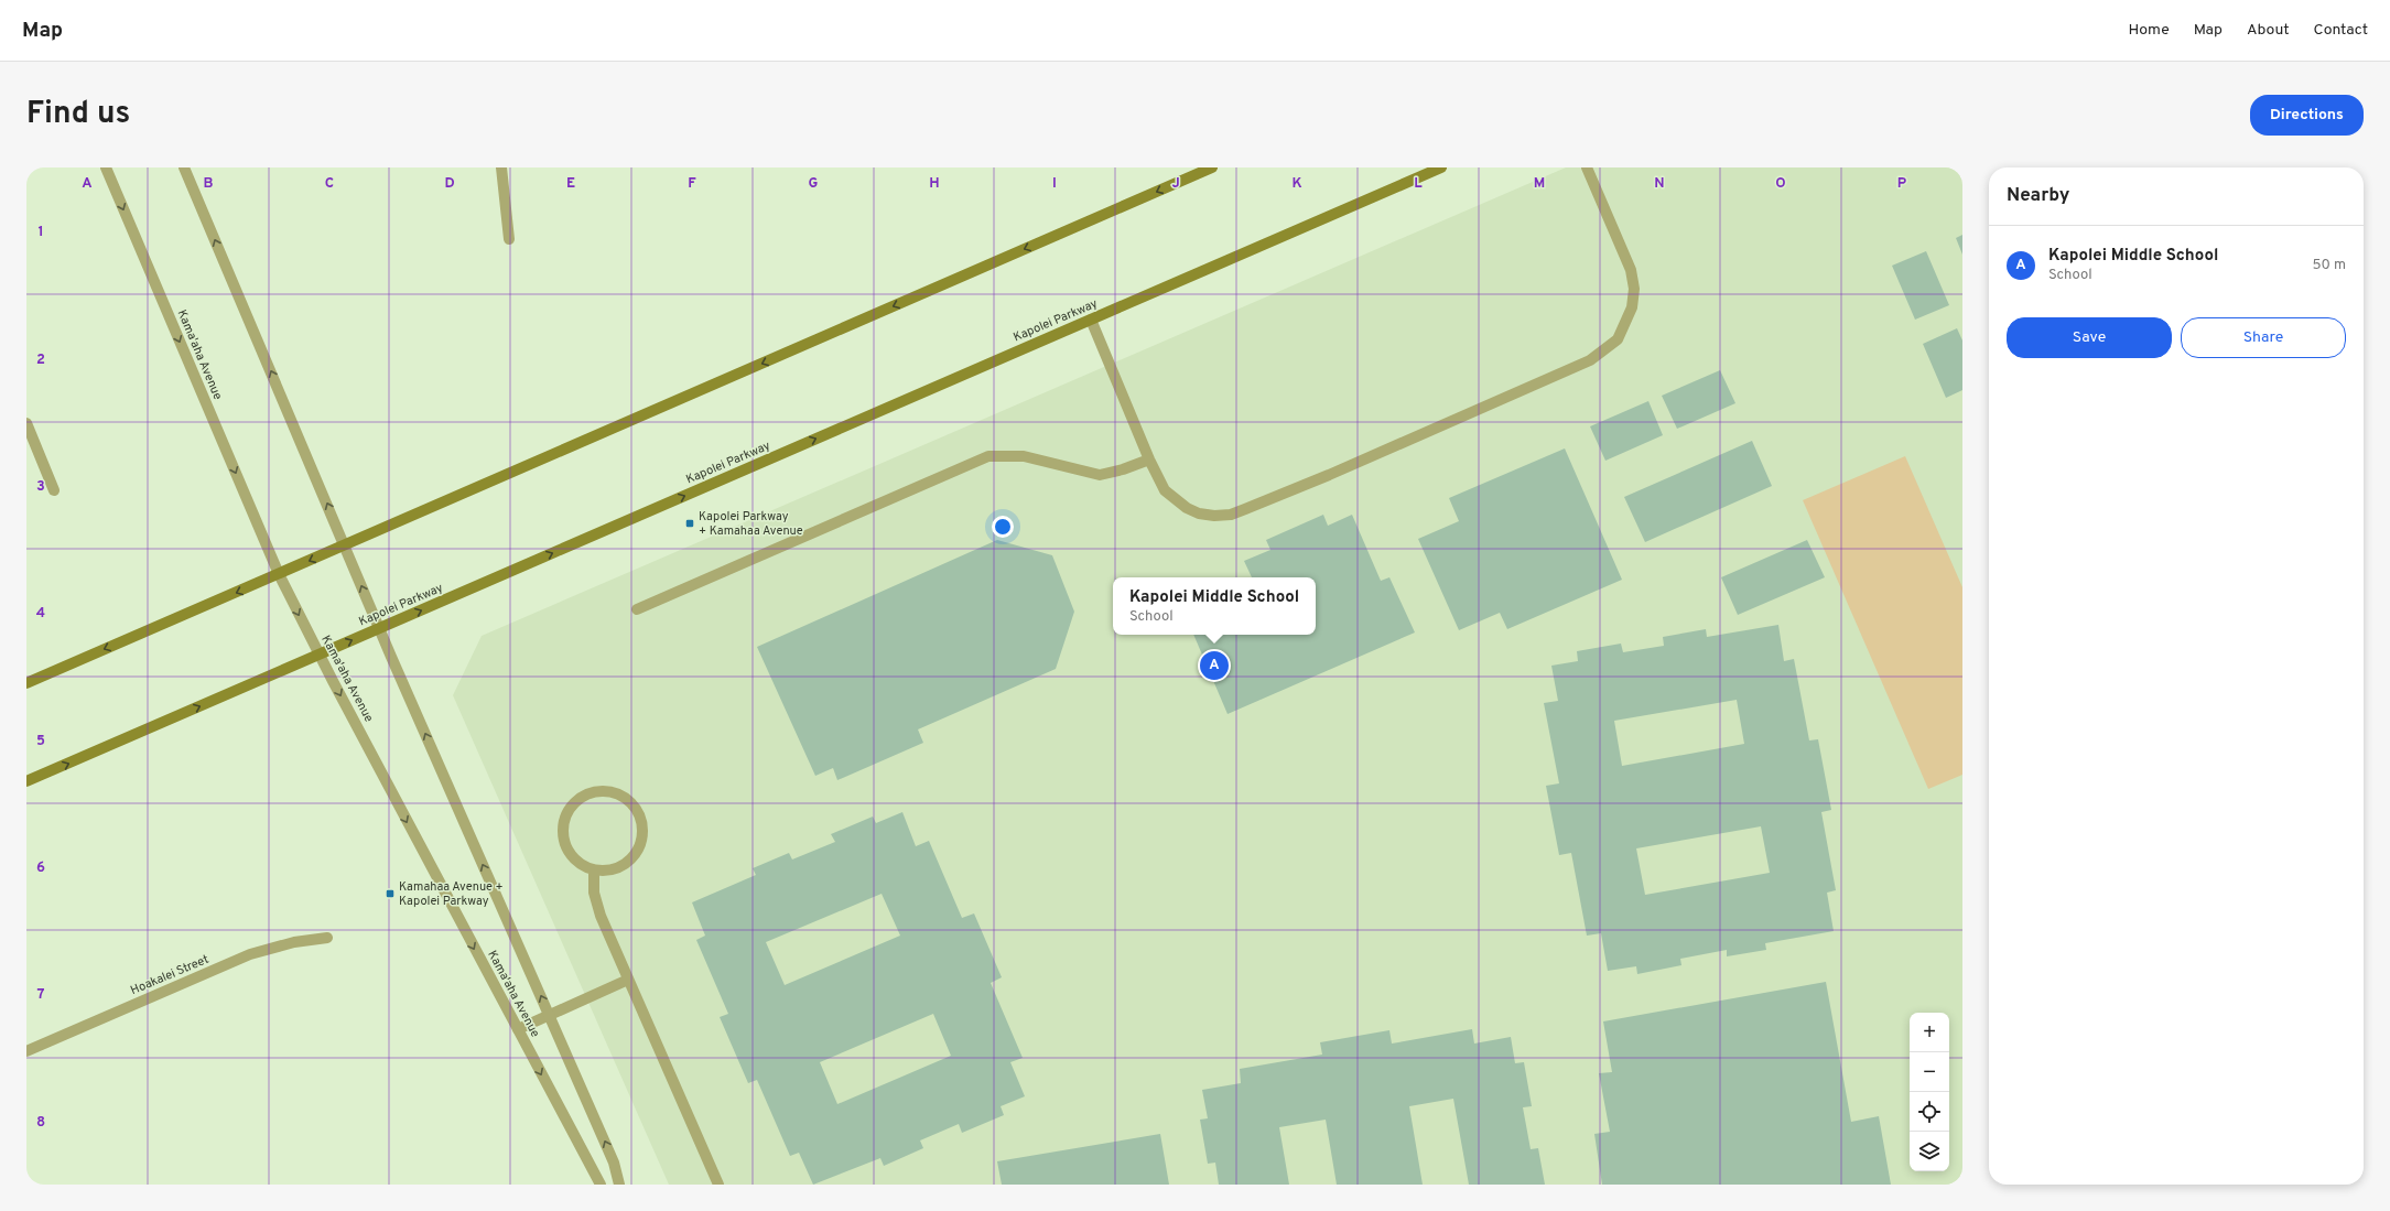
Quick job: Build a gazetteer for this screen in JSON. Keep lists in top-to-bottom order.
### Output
{
  "streets": {
    "main road": ["Kapolei Parkway"],
    "street": ["Kama'aha Avenue", "Hoakalei Street"]
  },
  "crossings": [
    ["Kapolei Parkway", "Kama'aha Avenue"]
  ],
  "places": {
    "transit": ["Kapolei Parkway + Kamahaa Avenue", "Kamahaa Avenue + Kapolei Parkway"]
  },
  "page": {
    "header": "Map",
    "nav": [
      "Home",
      "Map",
      "About",
      "Contact"
    ],
    "title": "Find us",
    "buttons": [
      "Directions",
      ["Save", "Share"]
    ],
    "heading": "Nearby",
    "list": [
      {
        "mark": "A",
        "name": "Kapolei Middle School",
        "note": "School",
        "value": "50 m"
      }
    ],
    "popup": ["Kapolei Middle School", "School"],
    "pins": "A",
    "map_buttons": ["+", "−"]
  },
  "grid": {
    "columns": [
      "A",
      "B",
      "C",
      "D",
      "E",
      "F",
      "G",
      "H",
      "I",
      "J",
      "K",
      "L",
      "M",
      "N",
      "O",
      "P"
    ],
    "rows": [
      "1",
      "2",
      "3",
      "4",
      "5",
      "6",
      "7",
      "8"
    ]
  }
}
